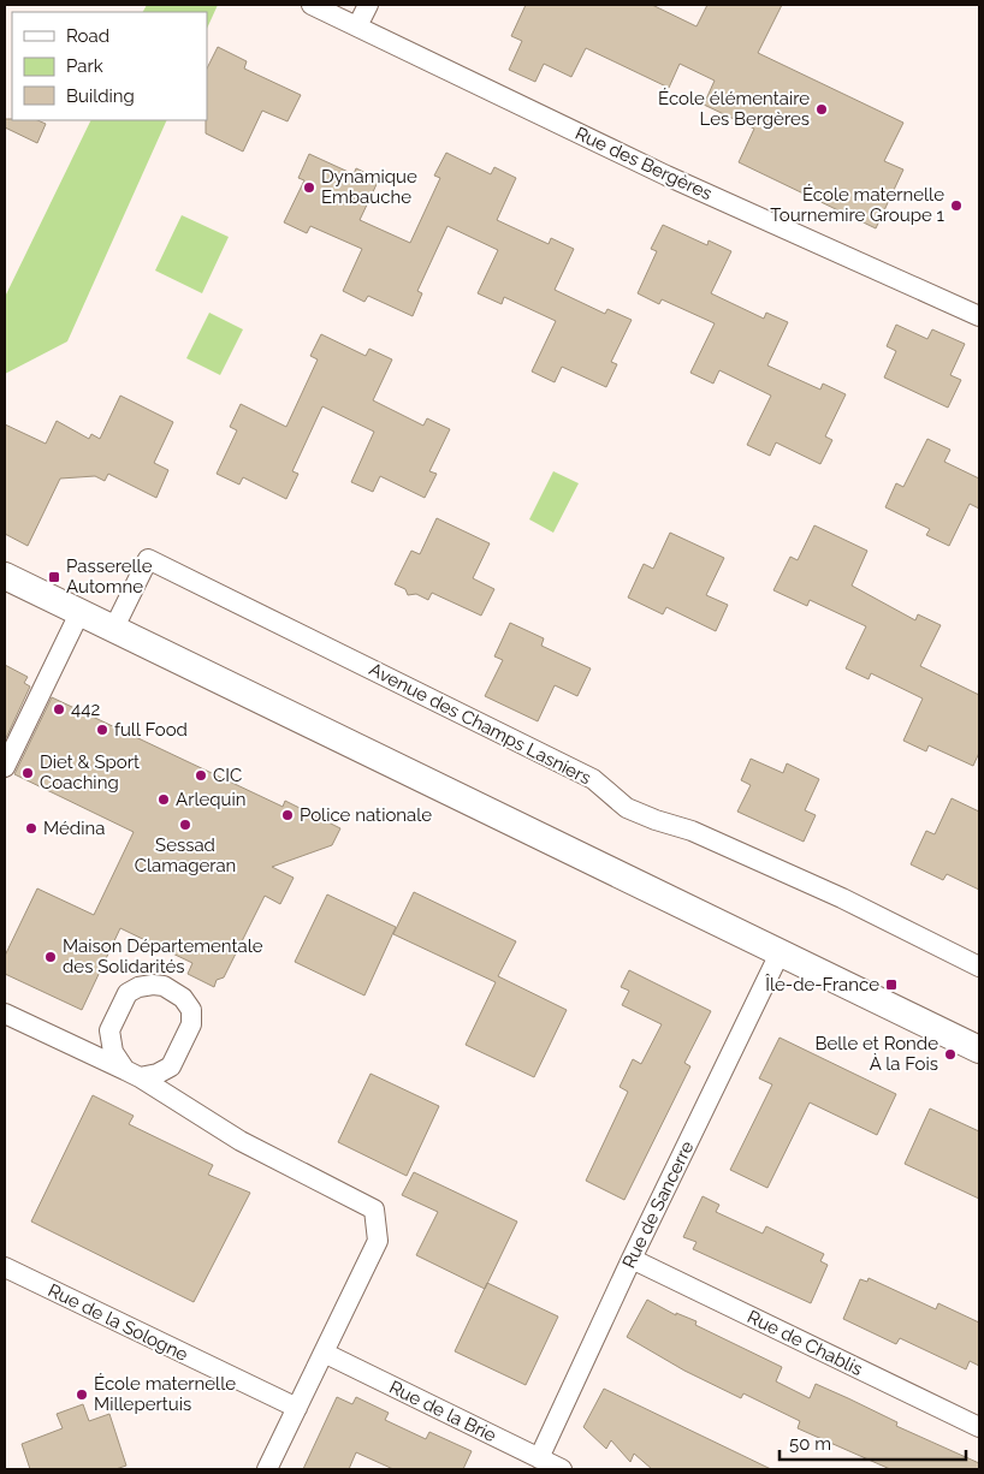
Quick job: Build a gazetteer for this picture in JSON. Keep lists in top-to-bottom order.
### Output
{
  "streets": {
    "street": [
      "Rue des Bergères",
      "Avenue des Champs Lasniers",
      "Rue de Sancerre",
      "Rue de la Sologne",
      "Rue de Chablis",
      "Rue de la Brie"
    ]
  },
  "crossings": [
    ["Rue de Sancerre", "Rue de Chablis"],
    ["Rue de Sancerre", "Rue de la Brie"]
  ],
  "places": {
    "other": [
      "École élémentaire Les Bergères",
      "Dynamique Embauche",
      "École maternelle Tournemire Groupe 1",
      "442",
      "full Food",
      "Diet & Sport Coaching",
      "CIC",
      "Arlequin",
      "Police nationale",
      "Sessad Clamageran",
      "Médina",
      "Maison Départementale des Solidarités",
      "Belle et Ronde À la Fois",
      "École maternelle Millepertuis"
    ],
    "transit": ["Passerelle Automne", "Île-de-France"]
  },
  "legend": ["Road", "Park", "Building"],
  "scale_bar": "50 m"
}
